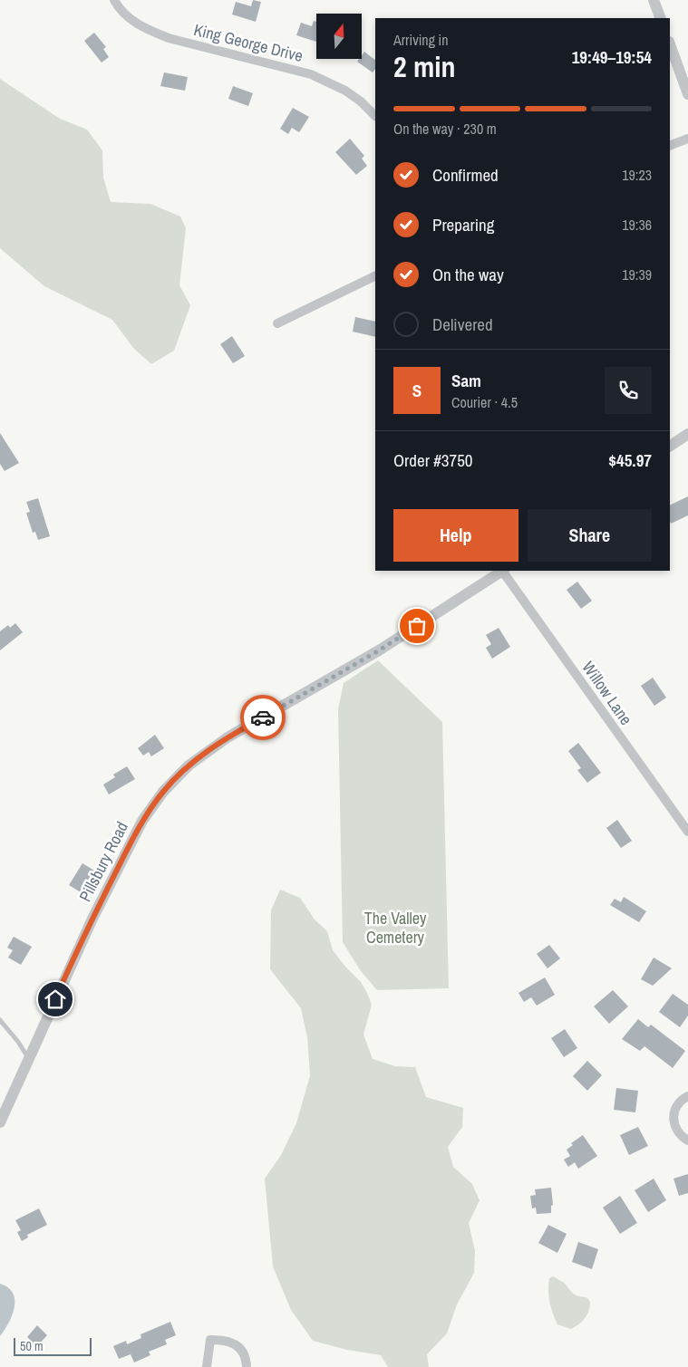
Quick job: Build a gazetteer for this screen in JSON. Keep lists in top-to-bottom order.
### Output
{
  "streets": {
    "street": ["King George Drive", "Willow Lane", "Pillsbury Road"]
  },
  "parks": ["The Valley Cemetery"],
  "scale_bar": "50 m",
  "north": "top",
  "page": {
    "heading": ["2 min", "Arriving in", "19:49–19:54"],
    "panel": [
      "Sam",
      "Courier · 4.5",
      "Order #3750",
      "$45.97"
    ],
    "bar": "On the way · 230 m",
    "list": [
      ["Confirmed", "19:23"],
      ["Preparing", "19:36"],
      ["On the way", "19:39"],
      "Delivered"
    ],
    "round": "S",
    "buttons": ["Help", "Share"],
    "scale": "50 m"
  }
}
